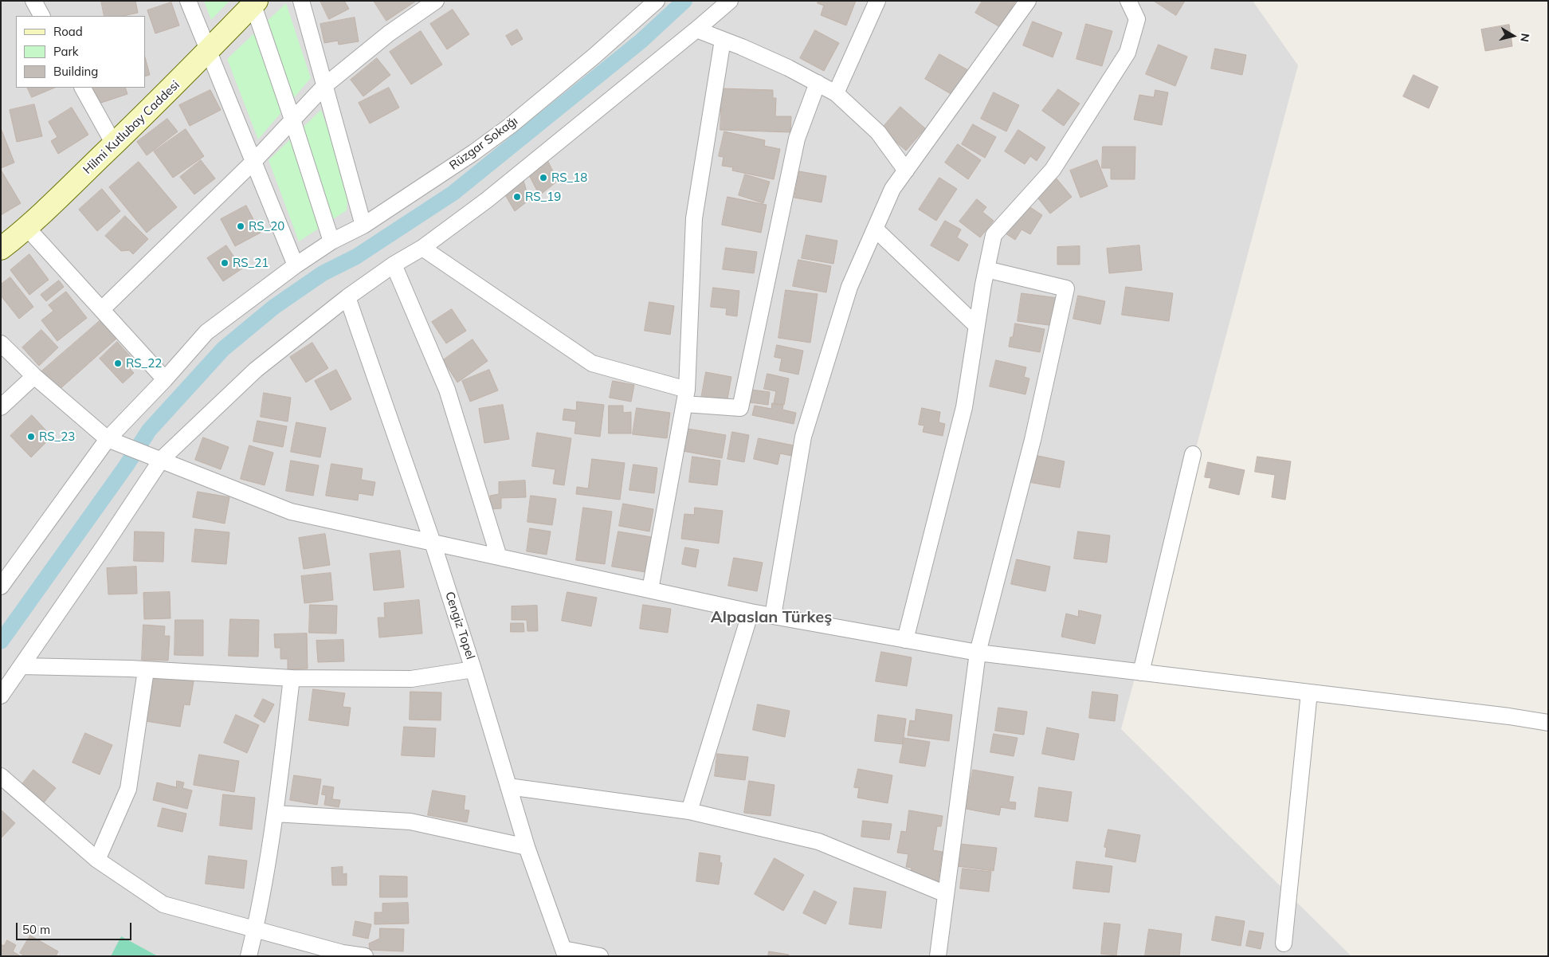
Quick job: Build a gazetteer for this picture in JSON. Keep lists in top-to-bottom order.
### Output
{
  "streets": {
    "street": ["Hilmi Kutlubay Caddesi", "Rüzgar Sokağı", "Cengiz Topel"]
  },
  "districts": ["Alpaslan Türkeş"],
  "places": [
    "RS_18",
    "RS_19",
    "RS_20",
    "RS_21",
    "RS_22",
    "RS_23"
  ],
  "legend": ["Road", "Park", "Building"],
  "scale_bar": "50 m",
  "north": "right"
}
